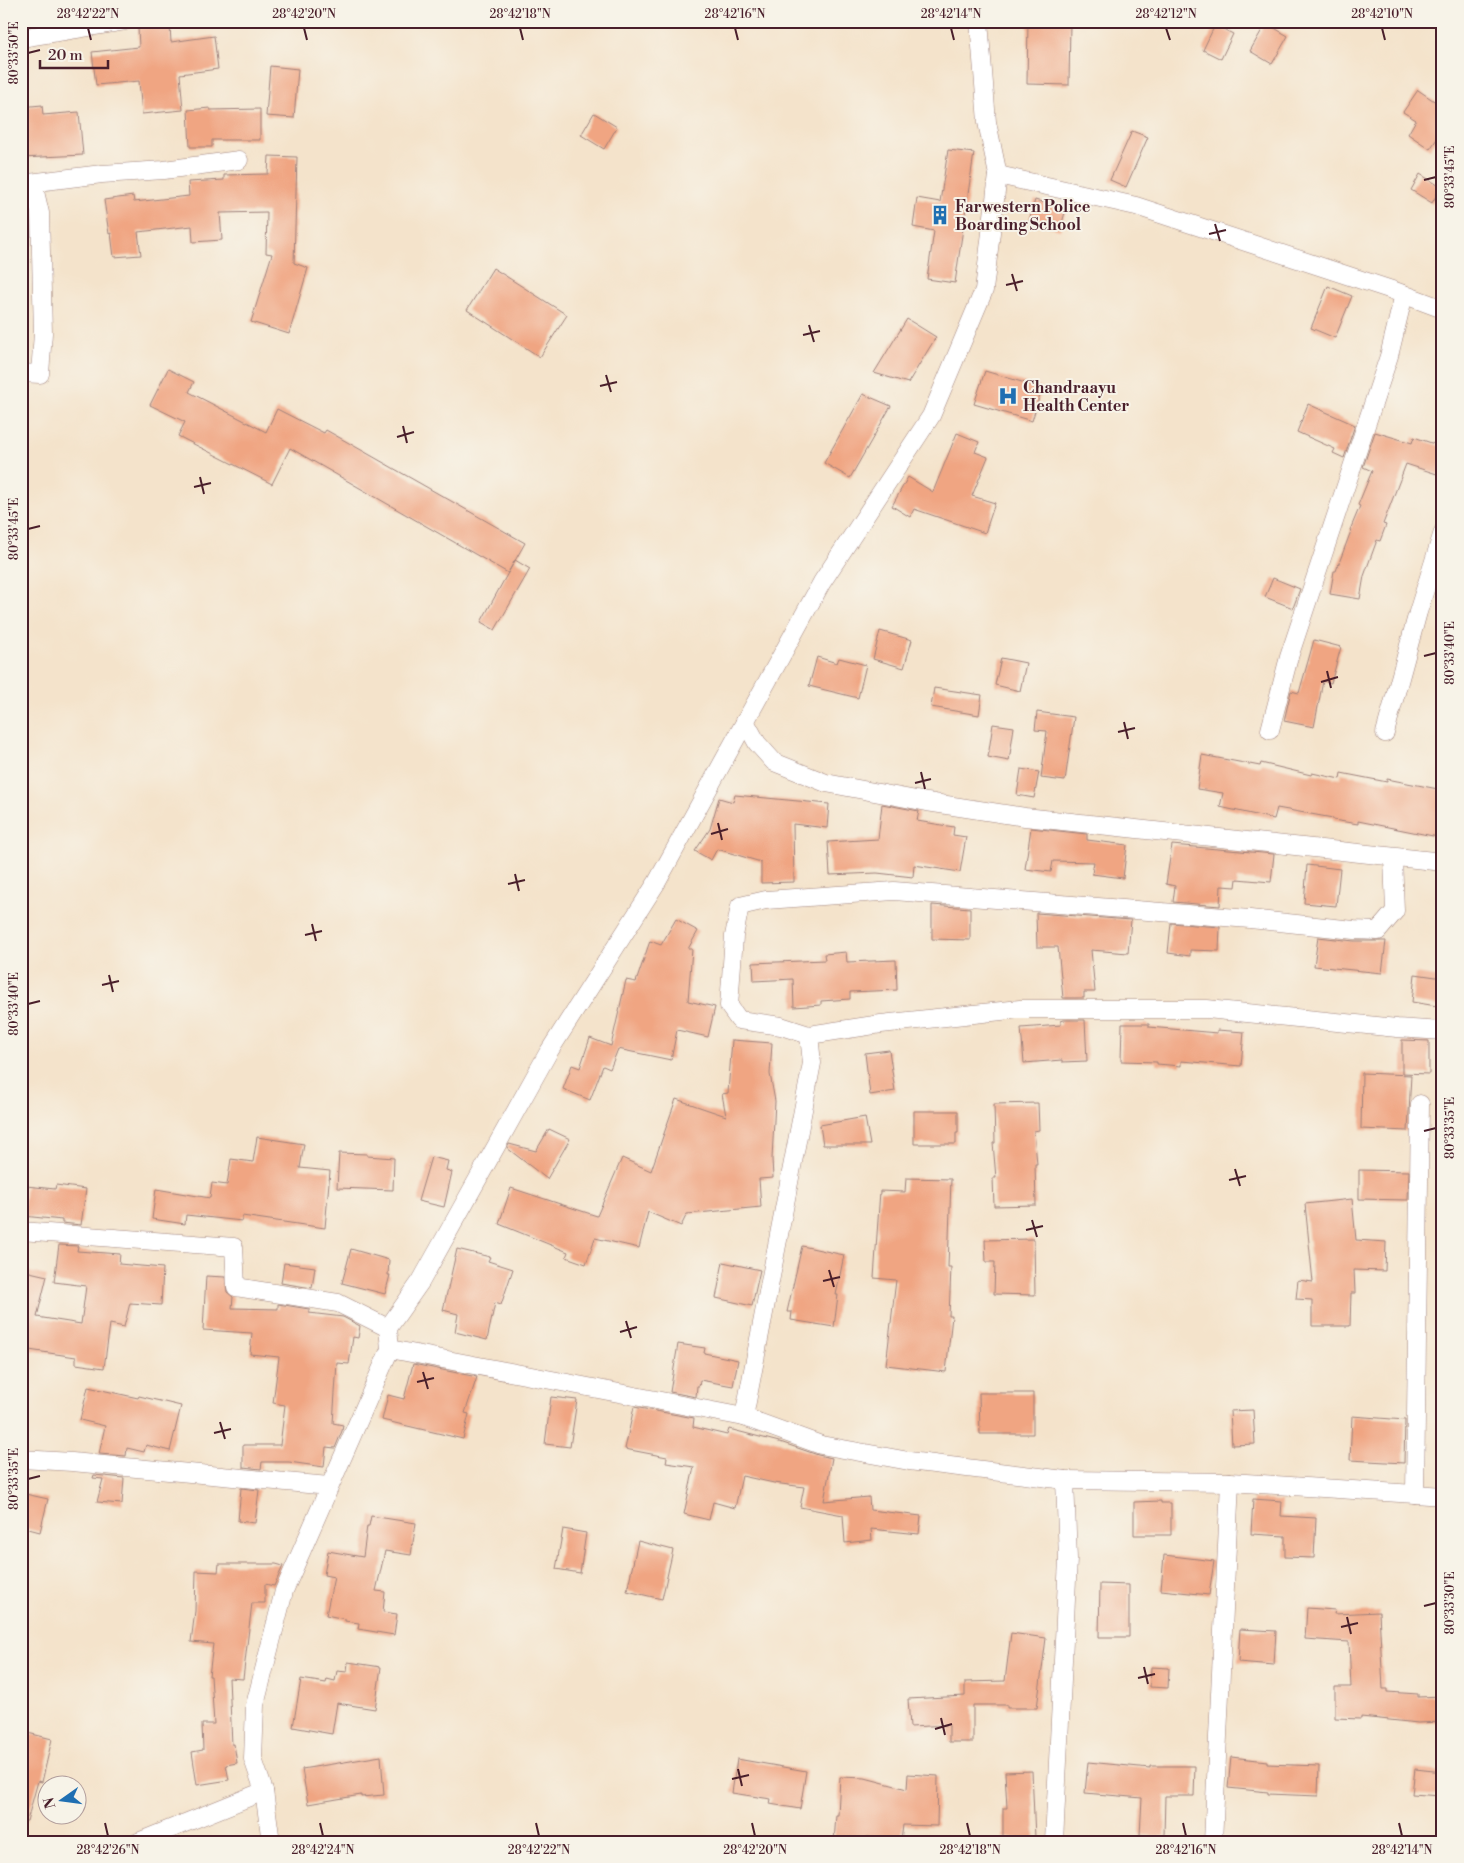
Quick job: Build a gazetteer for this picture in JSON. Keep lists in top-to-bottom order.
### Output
{
  "places": {
    "building": ["Farwestern Police Boarding School"],
    "hospital": ["Chandraayu Health Center"]
  },
  "scale_bar": "20 m",
  "north": "left",
  "coordinates": [
    "28°42'22\"N",
    "28°42'20\"N",
    "28°42'18\"N",
    "28°42'16\"N",
    "28°42'14\"N",
    "28°42'12\"N",
    "28°42'10\"N",
    "80°33'50\"E",
    "80°33'45\"E",
    "80°33'40\"E",
    "80°33'35\"E",
    "80°33'30\"E",
    "28°42'26\"N",
    "28°42'24\"N"
  ]
}
